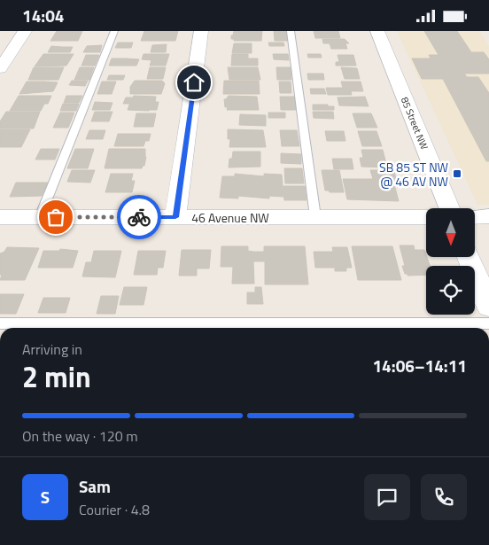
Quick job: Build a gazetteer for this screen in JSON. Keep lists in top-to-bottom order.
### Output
{
  "streets": {
    "street": ["85 Street NW", "46 Avenue NW"]
  },
  "places": {
    "transit": ["SB 85 ST NW @ 46 AV NW"]
  },
  "north": "bottom",
  "page": {
    "status": "14:04",
    "heading": ["2 min", "Arriving in", "14:06–14:11"],
    "panel": ["Sam", "Courier · 4.8"],
    "bar": "On the way · 120 m",
    "round": "S"
  }
}
